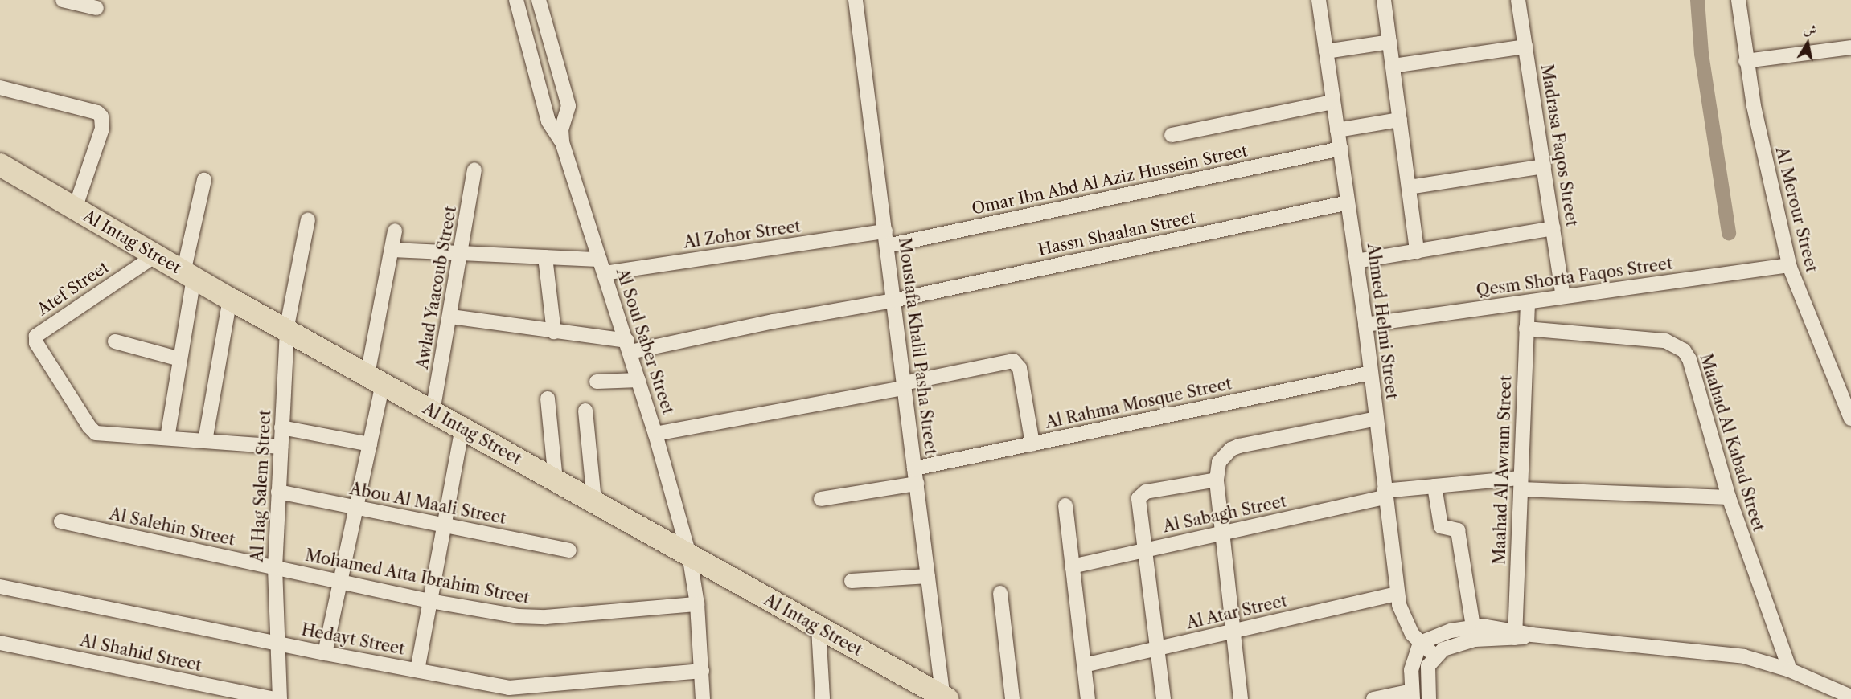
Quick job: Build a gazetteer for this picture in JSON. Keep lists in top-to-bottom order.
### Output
{
  "streets": {
    "main road": ["Al Intag Street"],
    "street": [
      "Madrasa Faqos Street",
      "Omar Ibn Abd Al Aziz Hussein Street",
      "Al Merour Street",
      "Hassn Shaalan Street",
      "Al Zohor Street",
      "Qesm Shorta Faqos Street",
      "Awlad Yaacoub Street",
      "Atef Street",
      "Ahmed Helmi Street",
      "Al Soul Saber Street",
      "Moustafa Khalil Pasha Street",
      "Al Rahma Mosque Street",
      "Maahad Al Kabad Street",
      "Maahad Al Awram Street",
      "Al Hag Salem Street",
      "Abou Al Maali Street",
      "Al Sabagh Street",
      "Al Salehin Street",
      "Mohamed Atta Ibrahim Street",
      "Al Atar Street",
      "Hedayt Street",
      "Al Shahid Street"
    ]
  },
  "crossings": [
    ["Madrasa Faqos Street", "Qesm Shorta Faqos Street"],
    ["Omar Ibn Abd Al Aziz Hussein Street", "Al Zohor Street"],
    ["Omar Ibn Abd Al Aziz Hussein Street", "Ahmed Helmi Street"],
    ["Omar Ibn Abd Al Aziz Hussein Street", "Moustafa Khalil Pasha Street"],
    ["Al Merour Street", "Qesm Shorta Faqos Street"],
    ["Hassn Shaalan Street", "Awlad Yaacoub Street"],
    ["Hassn Shaalan Street", "Ahmed Helmi Street"],
    ["Hassn Shaalan Street", "Al Soul Saber Street"],
    ["Hassn Shaalan Street", "Moustafa Khalil Pasha Street"],
    ["Al Zohor Street", "Awlad Yaacoub Street"],
    ["Al Zohor Street", "Al Soul Saber Street"],
    ["Al Zohor Street", "Moustafa Khalil Pasha Street"],
    ["Al Intag Street", "Awlad Yaacoub Street"],
    ["Al Intag Street", "Atef Street"],
    ["Al Intag Street", "Al Soul Saber Street"],
    ["Al Intag Street", "Moustafa Khalil Pasha Street"],
    ["Al Intag Street", "Al Hag Salem Street"],
    ["Qesm Shorta Faqos Street", "Ahmed Helmi Street"],
    ["Qesm Shorta Faqos Street", "Maahad Al Awram Street"],
    ["Ahmed Helmi Street", "Al Rahma Mosque Street"],
    ["Ahmed Helmi Street", "Al Sabagh Street"],
    ["Ahmed Helmi Street", "Al Atar Street"],
    ["Al Soul Saber Street", "Mohamed Atta Ibrahim Street"],
    ["Al Soul Saber Street", "Hedayt Street"],
    ["Moustafa Khalil Pasha Street", "Al Rahma Mosque Street"],
    ["Maahad Al Kabad Street", "Maahad Al Awram Street"],
    ["Maahad Al Kabad Street", "Al Sabagh Street"],
    ["Maahad Al Awram Street", "Al Sabagh Street"],
    ["Al Hag Salem Street", "Abou Al Maali Street"],
    ["Al Hag Salem Street", "Al Salehin Street"],
    ["Al Hag Salem Street", "Mohamed Atta Ibrahim Street"],
    ["Al Hag Salem Street", "Hedayt Street"],
    ["Al Salehin Street", "Mohamed Atta Ibrahim Street"]
  ],
  "north": "top"
}
